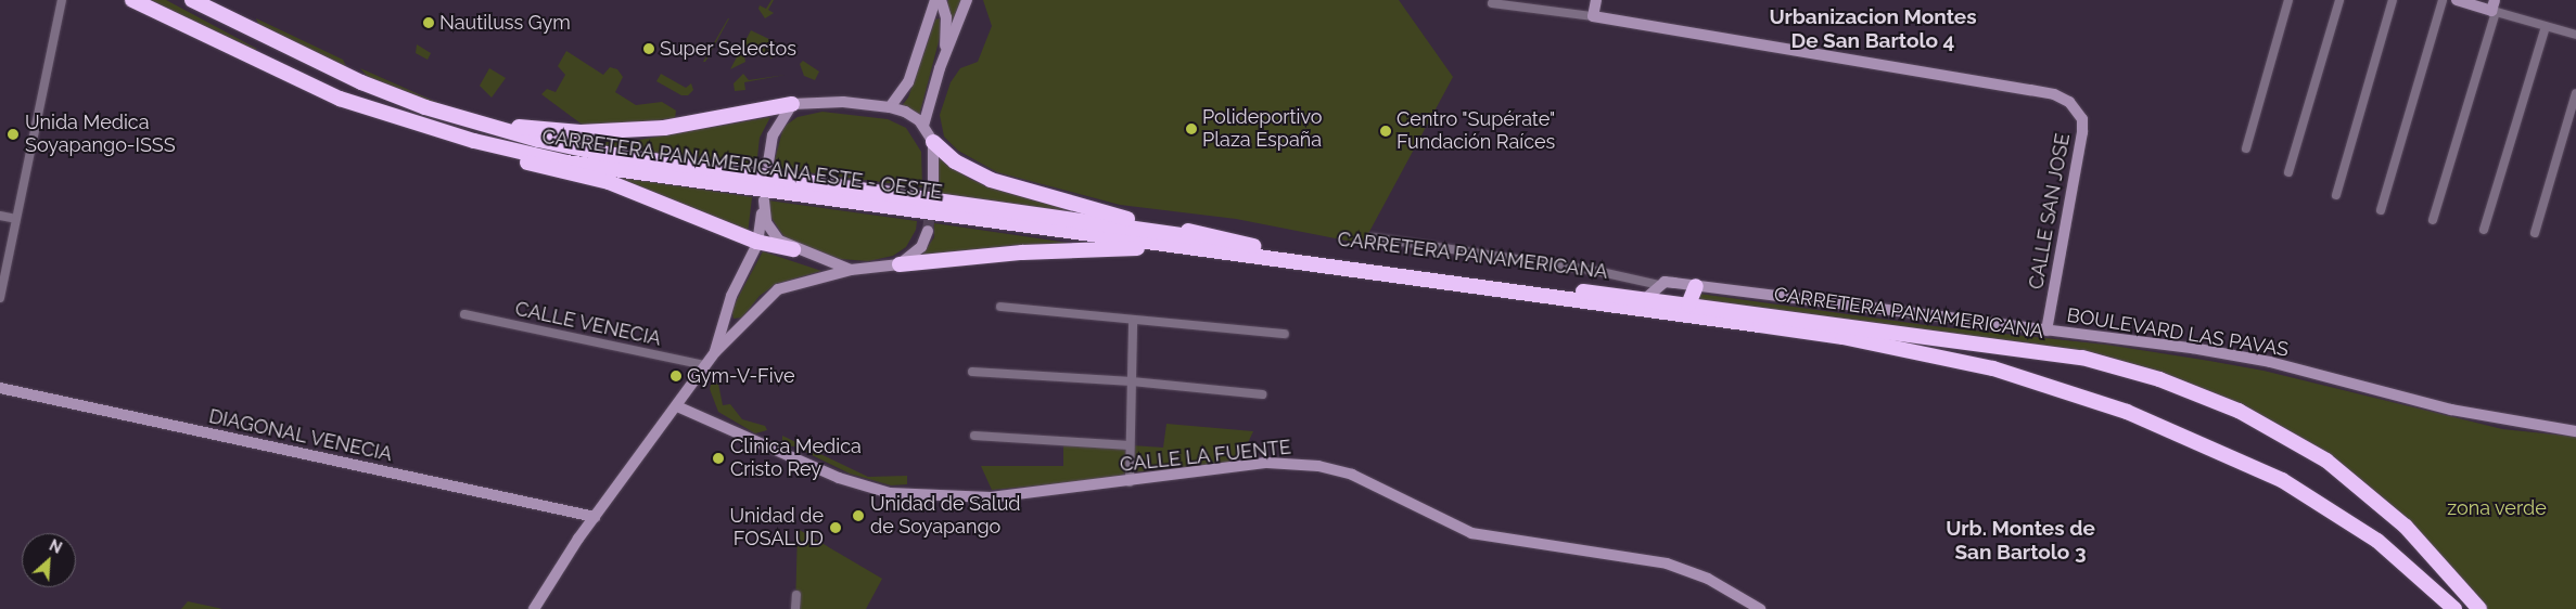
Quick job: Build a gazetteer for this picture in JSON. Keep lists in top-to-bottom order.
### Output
{
  "streets": {
    "highway": ["CARRETERA PANAMERICANA ESTE - OESTE", "CARRETERA PANAMERICANA"],
    "street": [
      "CALLE SAN JOSE",
      "CALLE VENECIA",
      "BOULEVARD LAS PAVAS",
      "DIAGONAL VENECIA",
      "CALLE LA FUENTE"
    ]
  },
  "crossings": [
    ["CARRETERA PANAMERICANA ESTE - OESTE", "CARRETERA PANAMERICANA"],
    ["CALLE SAN JOSE", "BOULEVARD LAS PAVAS"]
  ],
  "districts": ["Urbanizacion Montes De San Bartolo 4", "Urb. Montes de San Bartolo 3"],
  "parks": ["zona verde"],
  "places": [
    "Nautiluss Gym",
    "Super Selectos",
    "Polideportivo Plaza España",
    "Centro \"Supérate\" Fundación Raíces",
    "Unida Medica Soyapango-ISSS",
    "Gym-V-Five",
    "Clinica Medica Cristo Rey",
    "Unidad de Salud de Soyapango",
    "Unidad de FOSALUD"
  ],
  "north": "top right"
}
